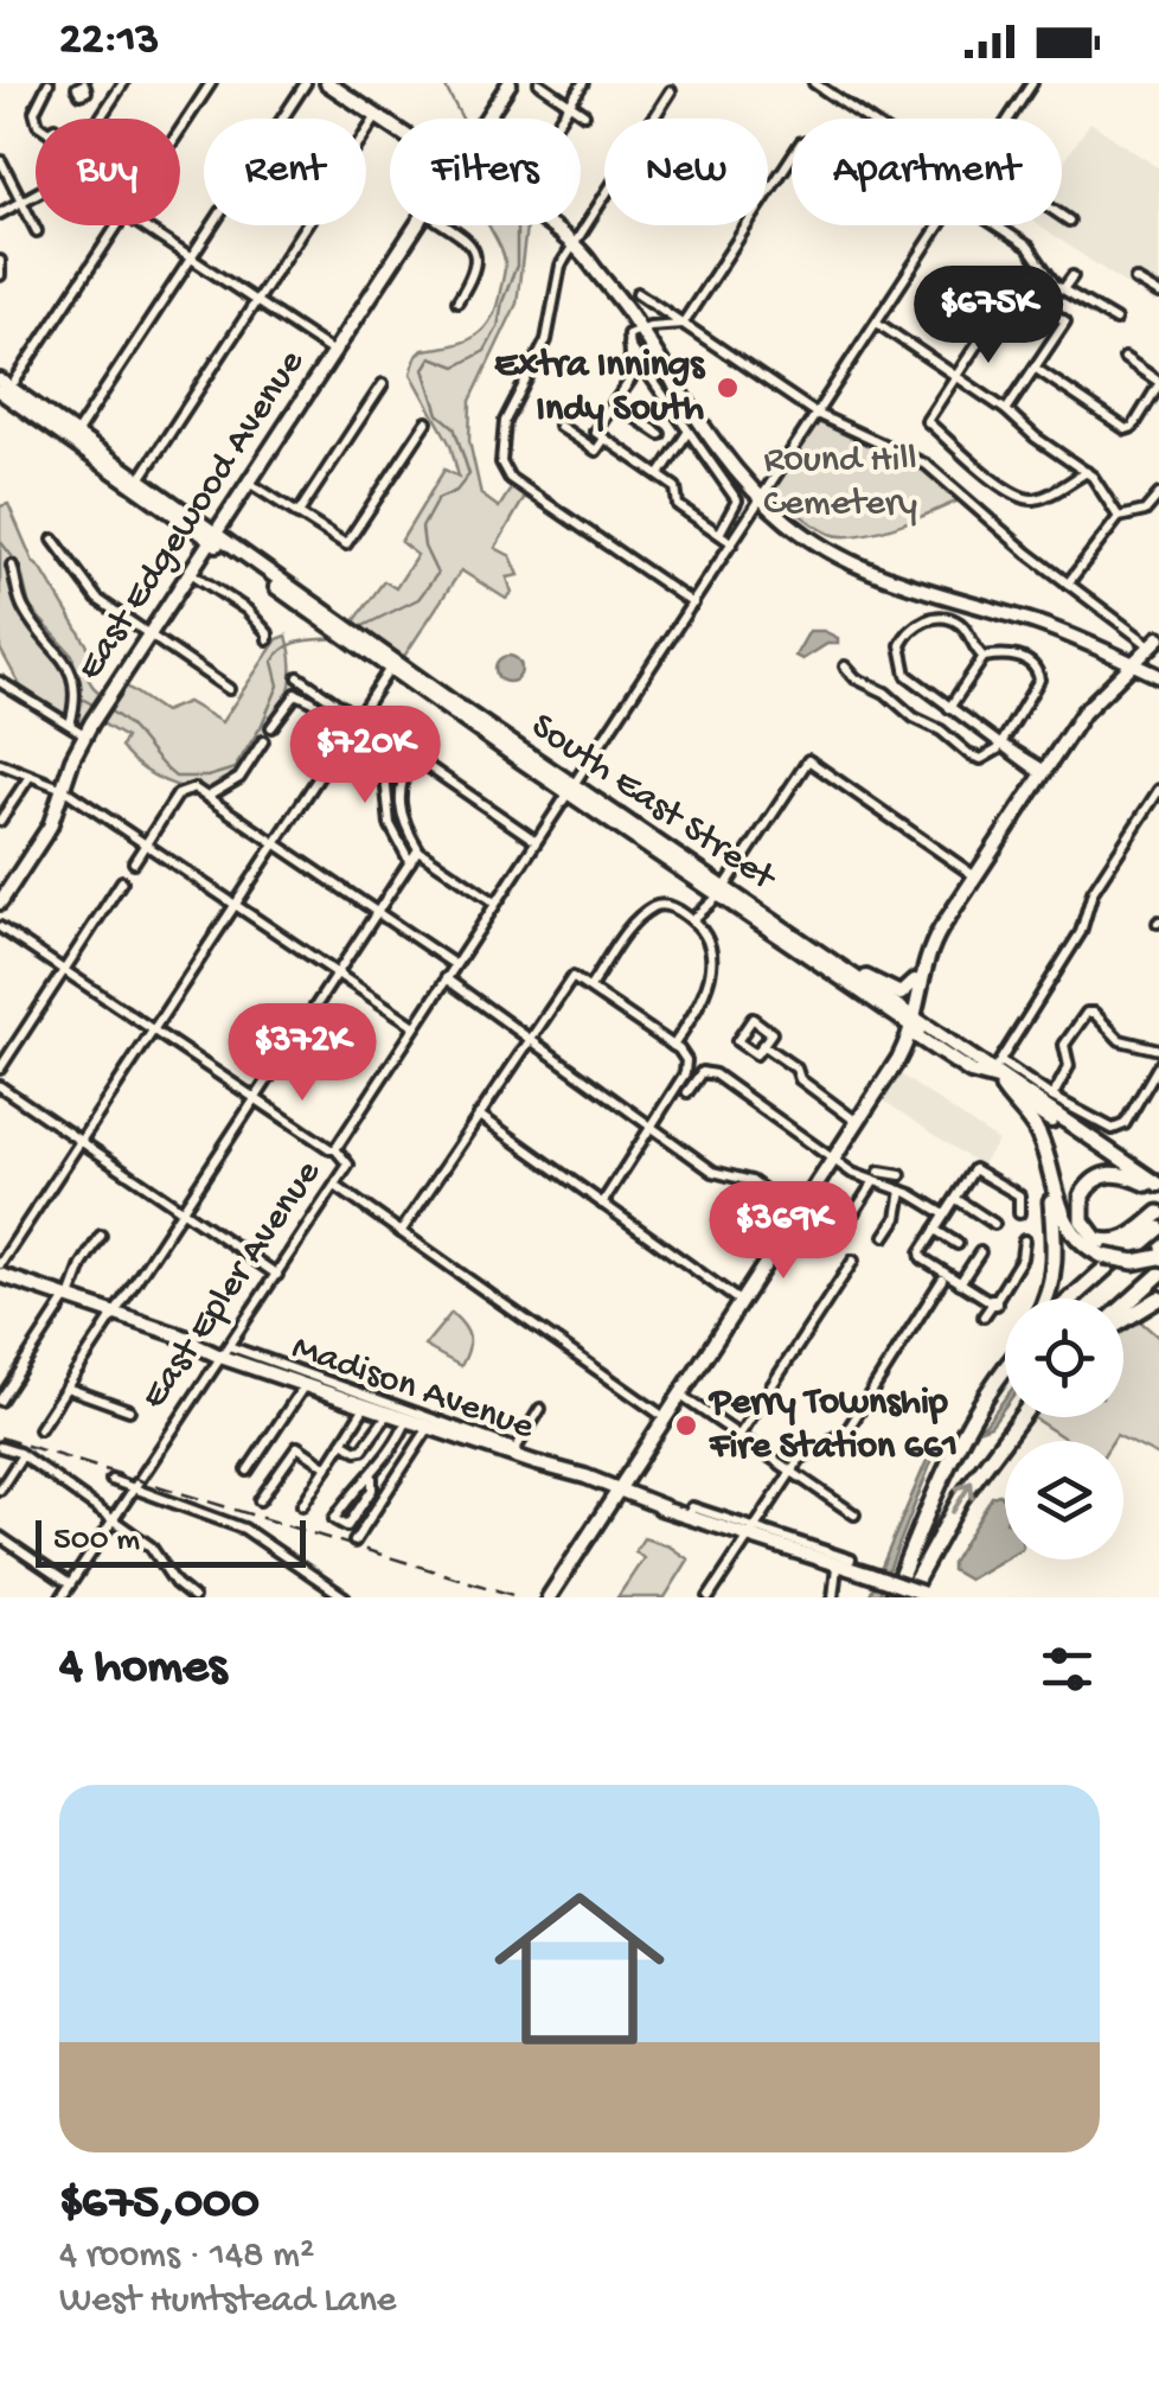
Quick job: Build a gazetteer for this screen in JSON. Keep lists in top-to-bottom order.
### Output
{
  "streets": {
    "main road": ["East Edgewood Avenue", "South East Street", "Madison Avenue"],
    "street": ["East Epler Avenue"]
  },
  "crossings": [
    ["East Edgewood Avenue", "South East Street"],
    ["South East Street", "East Epler Avenue"],
    ["East Epler Avenue", "Madison Avenue"]
  ],
  "parks": ["Round Hill Cemetery"],
  "places": ["Extra Innings Indy South", "Perry Township Fire Station 661"],
  "scale_bar": "500 m",
  "page": {
    "status": "22:13",
    "chip": [
      "Buy",
      "Rent",
      "Filters",
      "New",
      "Apartment"
    ],
    "price": [
      "$675K",
      "$720K",
      "$372K",
      "$369K"
    ],
    "scale": "500 m",
    "heading": "4 homes",
    "list": [
      {
        "name": "$675,000",
        "note": "4 rooms · 148 m² · West Huntstead Lane"
      }
    ]
  }
}
